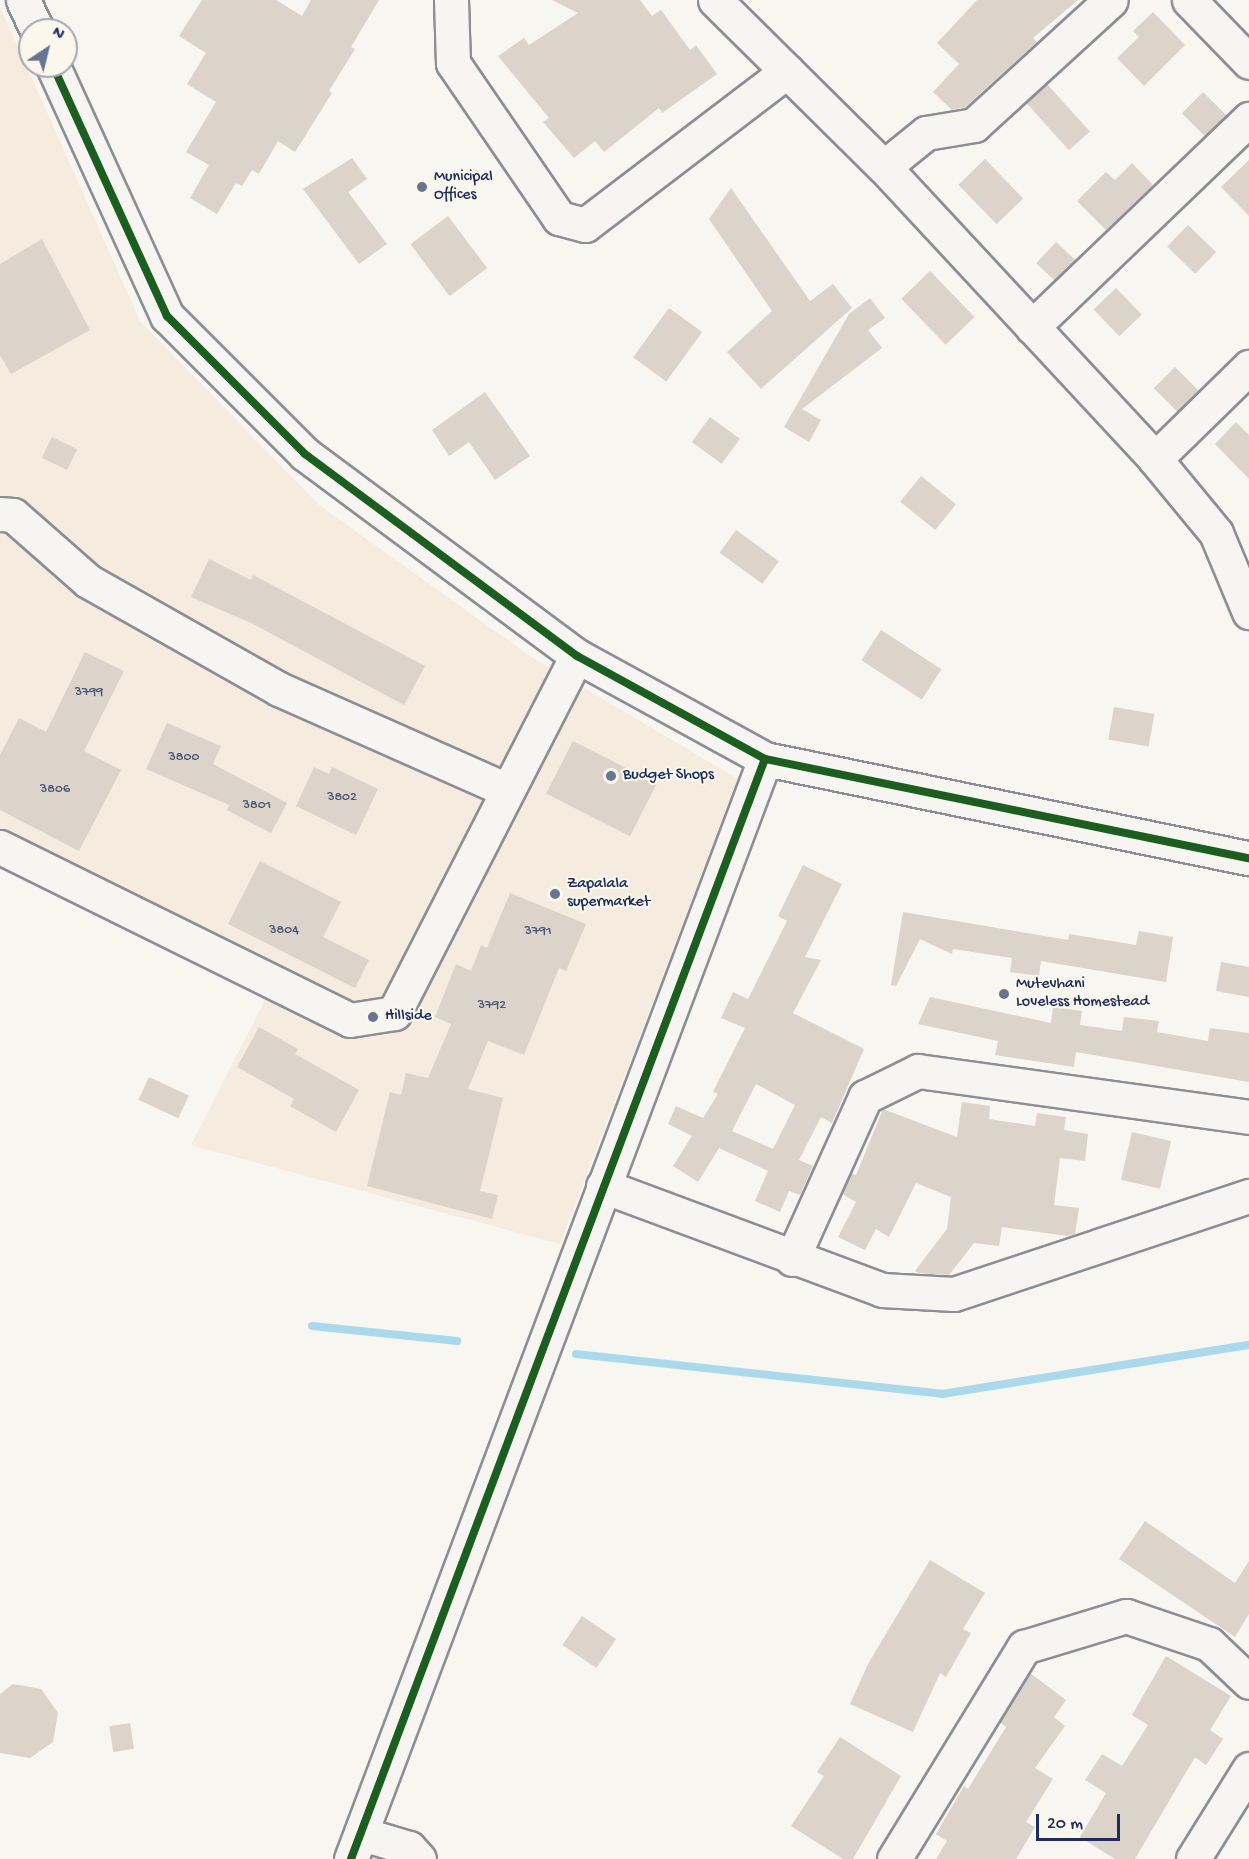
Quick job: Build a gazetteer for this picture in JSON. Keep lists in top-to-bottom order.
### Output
{
  "places": [
    "Municipal Offices",
    "Budget Shops",
    "Zapalala supermarket",
    "Mutevhani Loveless Homestead",
    "Hillside"
  ],
  "house_numbers": [
    "3799",
    "3800",
    "3806",
    "3802",
    "3801",
    "3804",
    "3791",
    "3792"
  ],
  "scale_bar": "20 m",
  "north": "top right"
}
